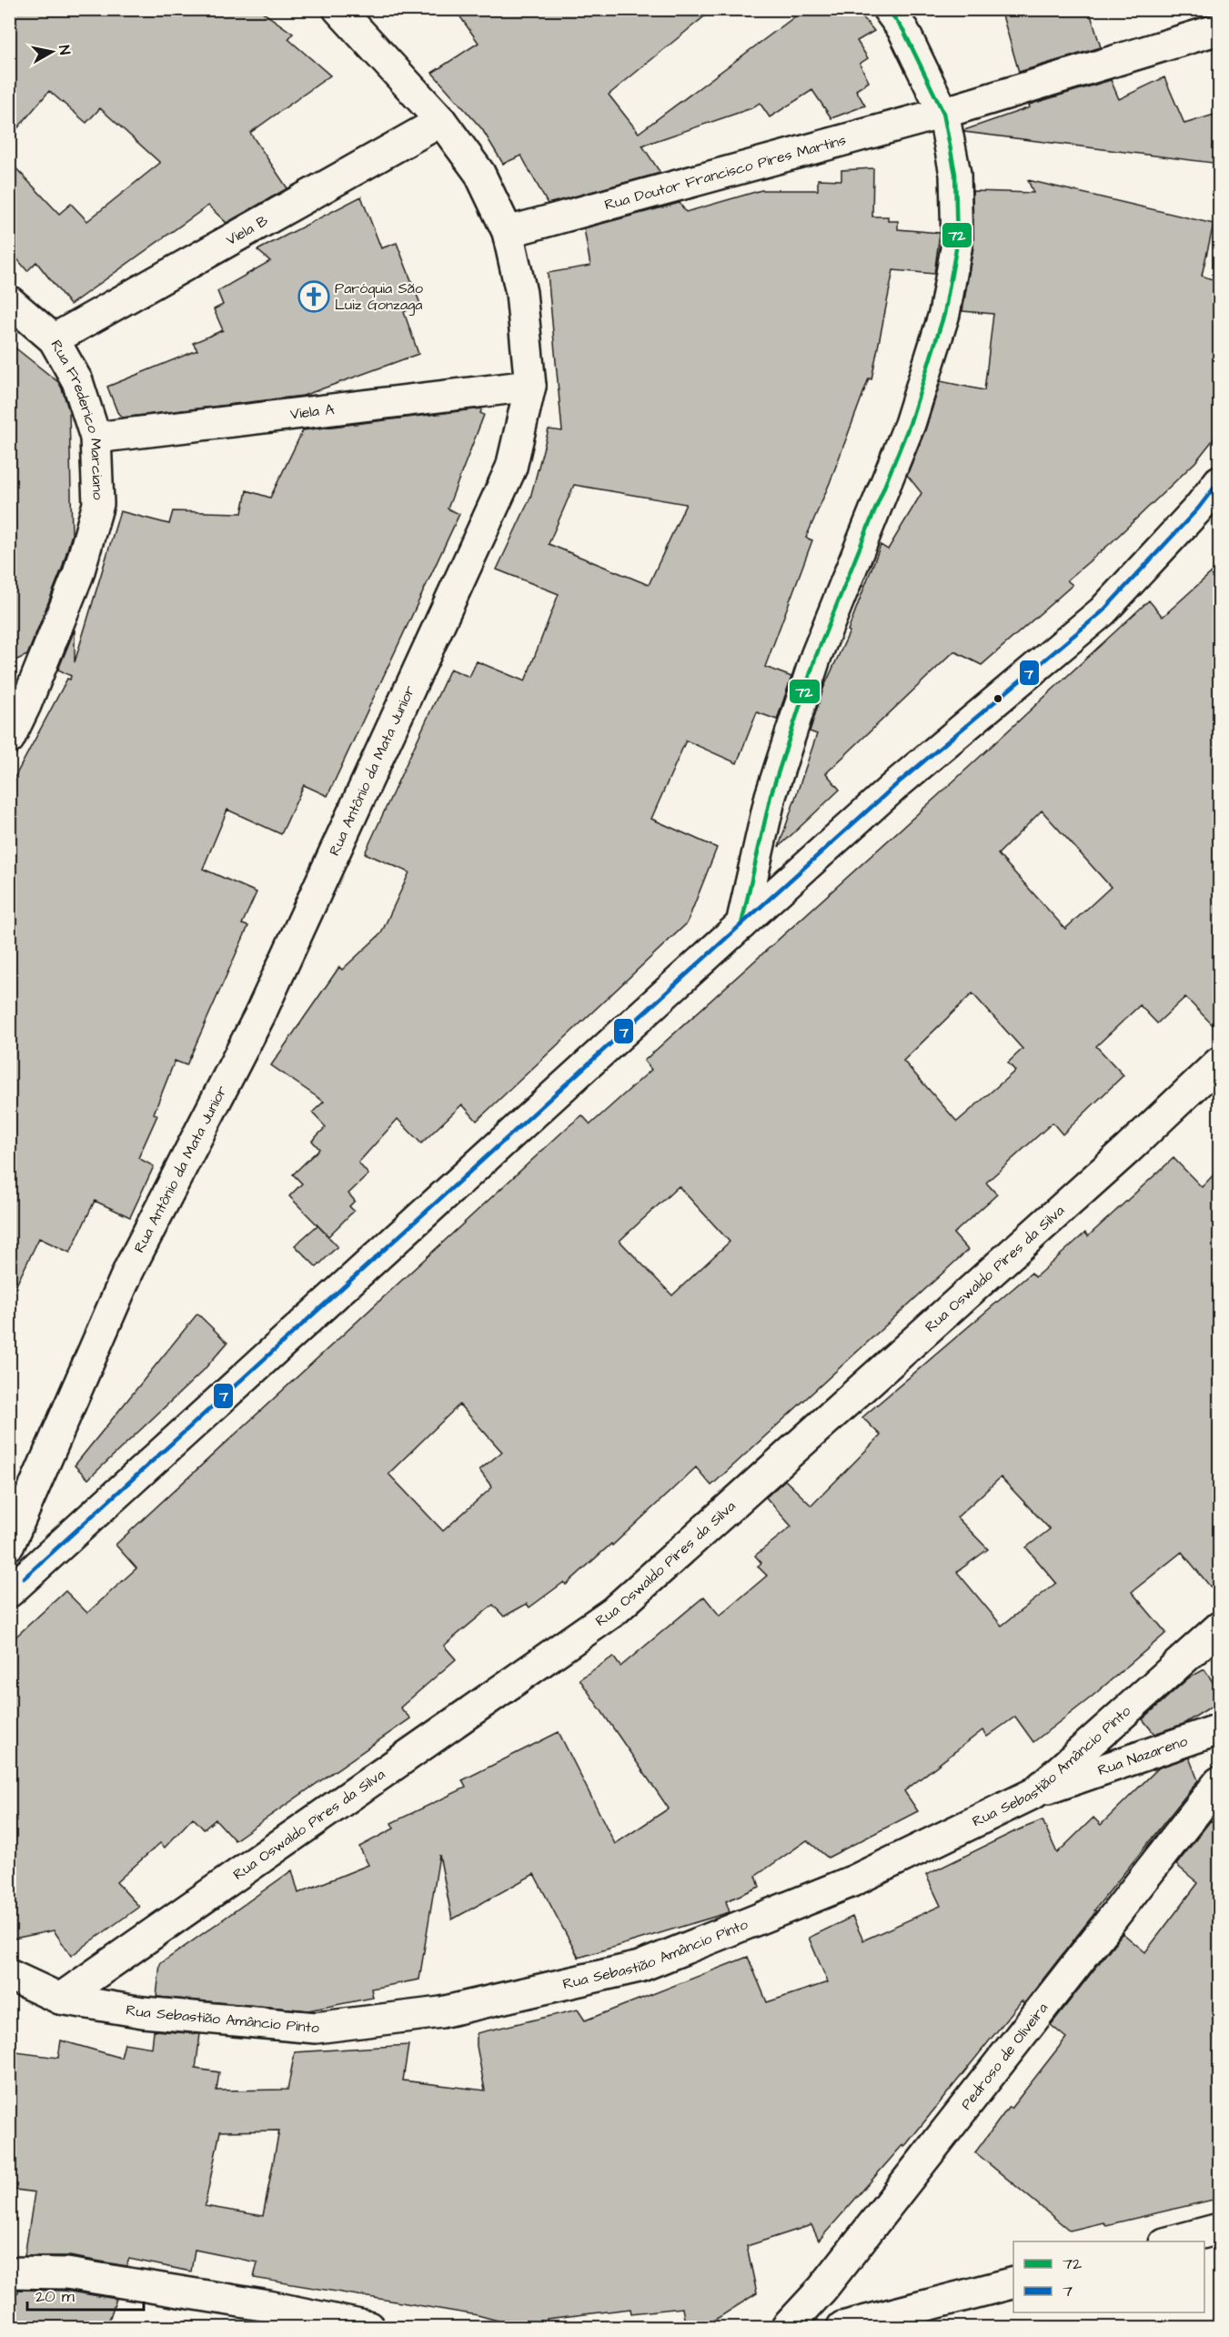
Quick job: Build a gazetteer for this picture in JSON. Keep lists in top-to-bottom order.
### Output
{
  "streets": {
    "street": [
      "Rua Doutor Francisco Pires Martins",
      "Viela B",
      "Viela A",
      "Rua Frederico Marciano",
      "Rua Antônio da Mata Junior",
      "Rua Oswaldo Pires da Silva",
      "Rua Nazareno",
      "Rua Sebastião Amâncio Pinto",
      "Pedroso de Oliveira"
    ]
  },
  "crossings": [
    ["Rua Doutor Francisco Pires Martins", "Rua Antônio da Mata Junior"],
    ["Viela B", "Rua Frederico Marciano"],
    ["Viela B", "Rua Antônio da Mata Junior"],
    ["Viela A", "Rua Frederico Marciano"],
    ["Viela A", "Rua Antônio da Mata Junior"],
    ["Rua Oswaldo Pires da Silva", "Rua Sebastião Amâncio Pinto"],
    ["Rua Nazareno", "Rua Sebastião Amâncio Pinto"]
  ],
  "places": {
    "church": ["Paróquia São Luiz Gonzaga"]
  },
  "lines": ["transit line 72", "transit line 7"],
  "legend": ["72", "7"],
  "scale_bar": "20 m",
  "north": "right"
}
